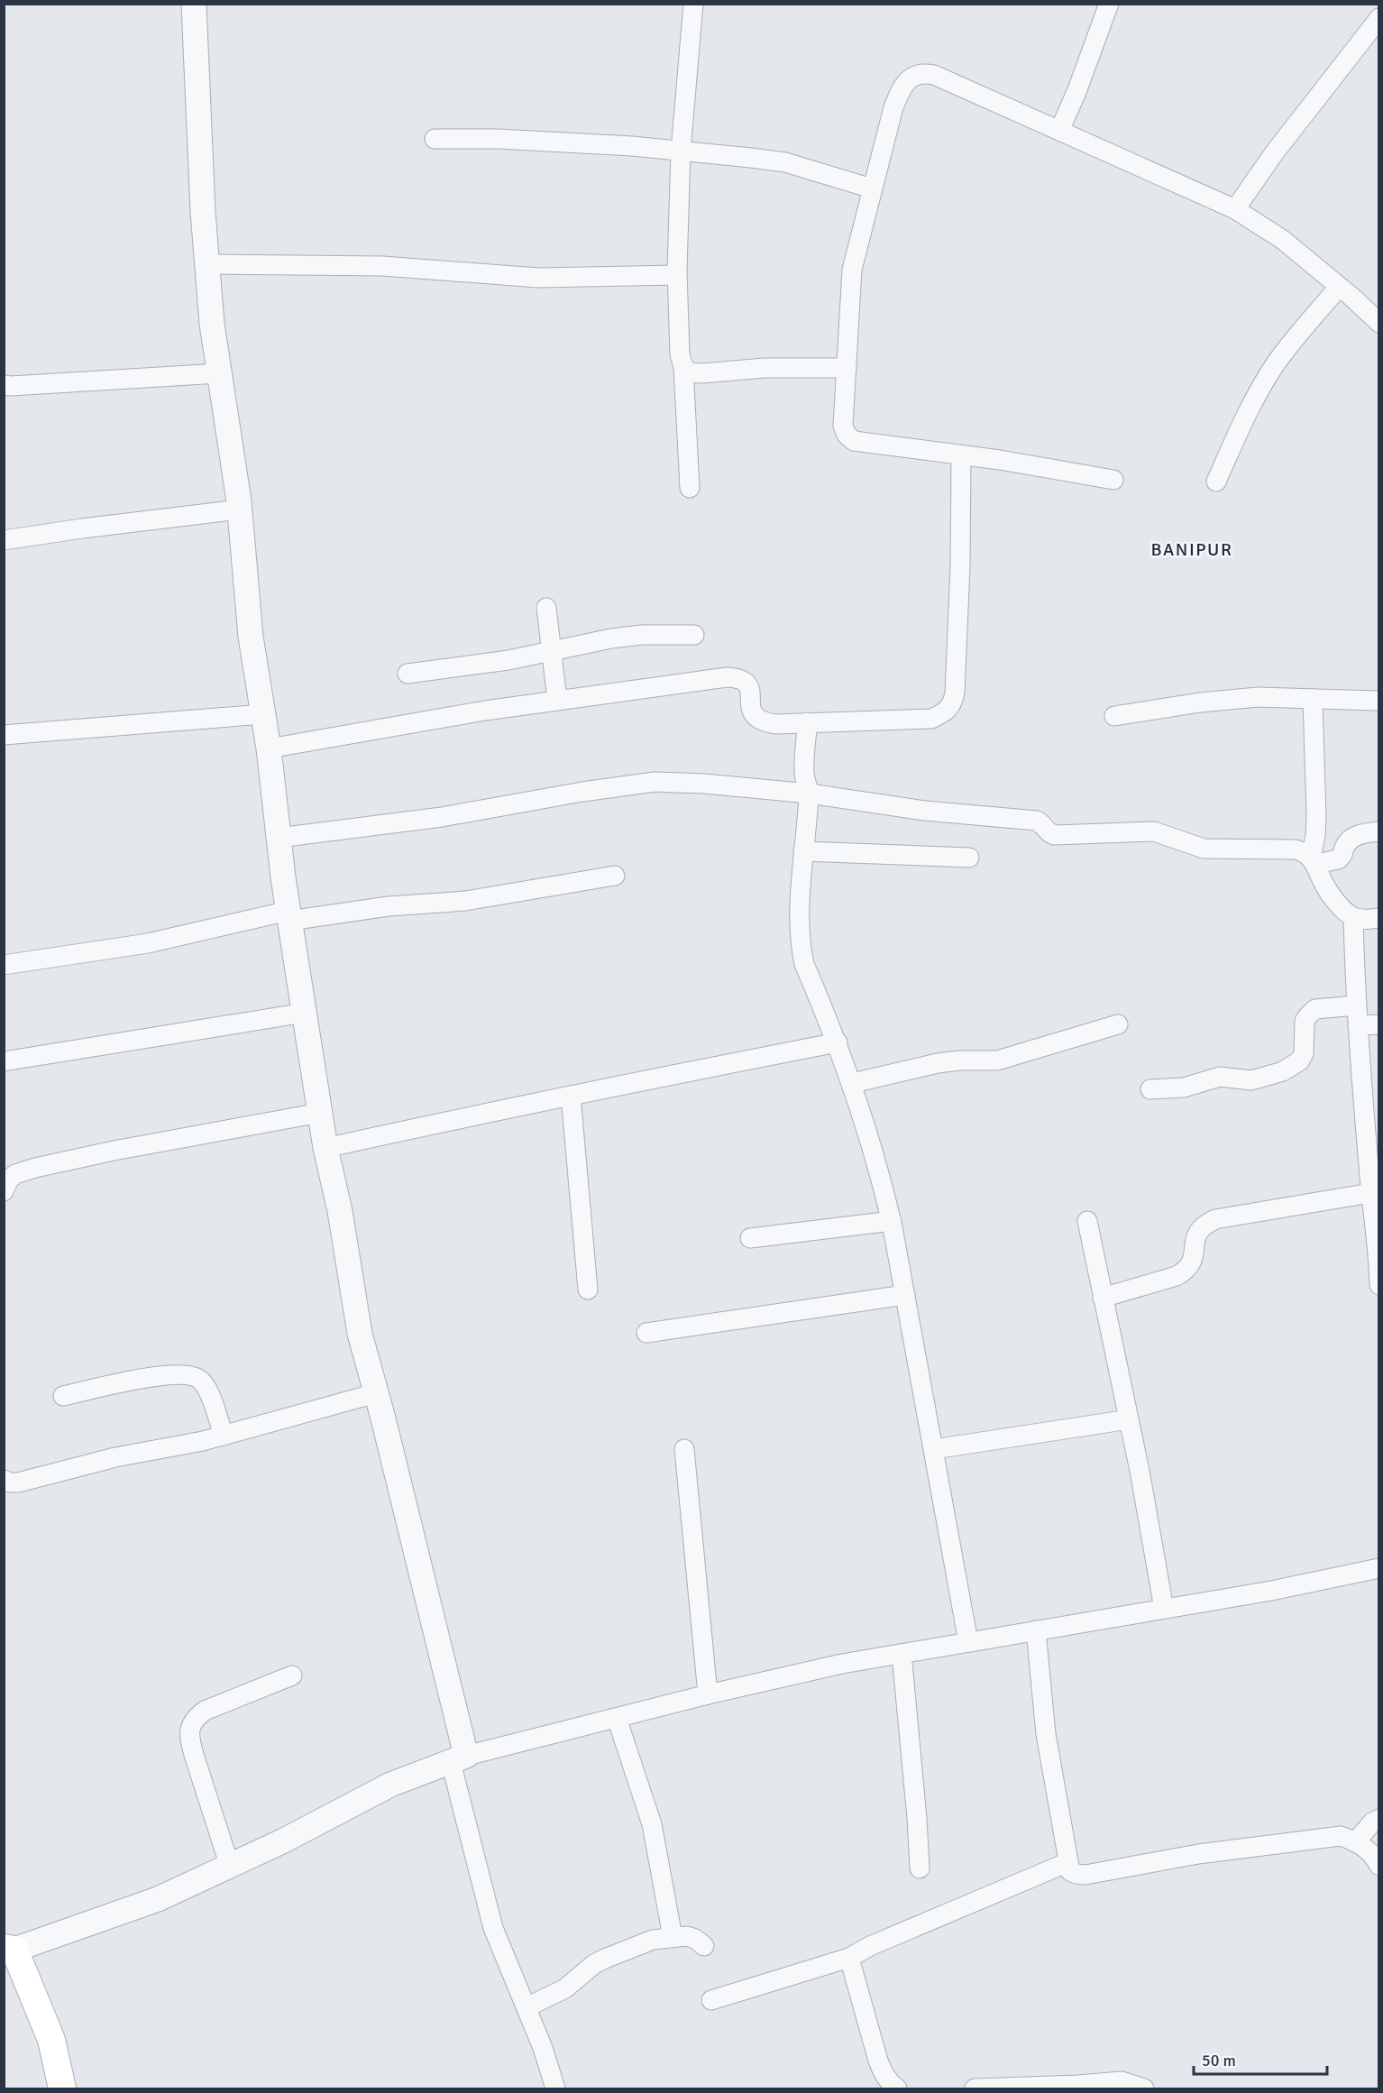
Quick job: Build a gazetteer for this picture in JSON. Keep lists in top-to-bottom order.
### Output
{
  "districts": ["BANIPUR"],
  "scale_bar": "50 m"
}
